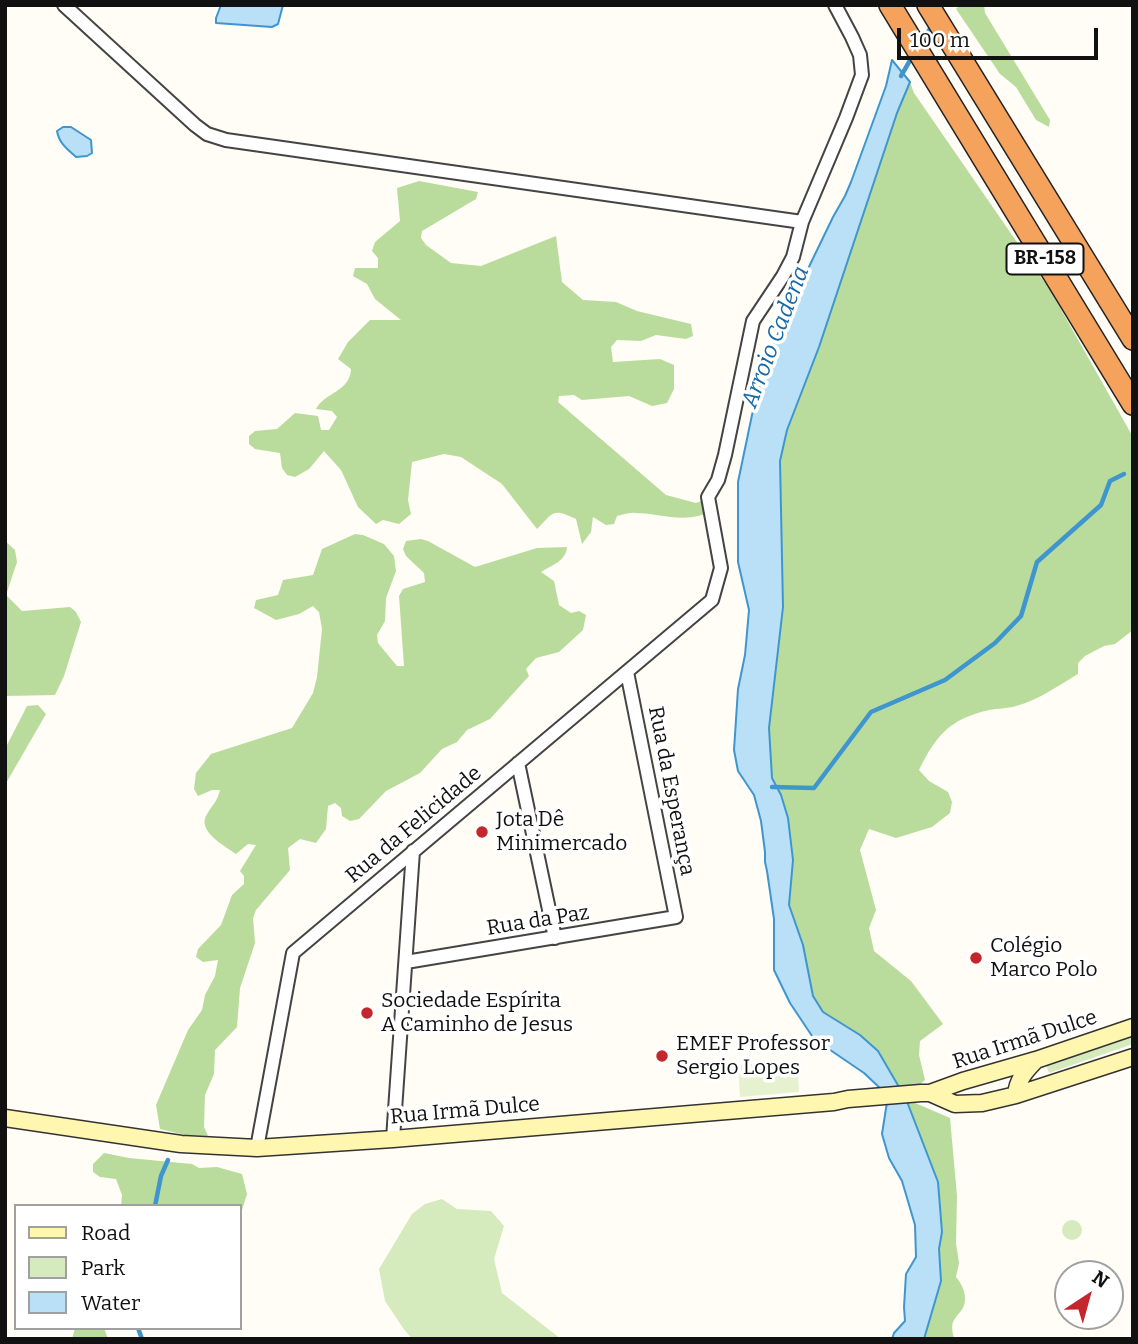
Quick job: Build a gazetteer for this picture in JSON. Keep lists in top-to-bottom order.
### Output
{
  "streets": {
    "highway": ["BR-158"],
    "street": [
      "Rua da Esperança",
      "Rua da Felicidade",
      "Rua da Paz",
      "Rua Irmã Dulce"
    ]
  },
  "crossings": [
    ["Rua da Esperança", "Rua da Felicidade"],
    ["Rua da Esperança", "Rua da Paz"],
    ["Rua da Felicidade", "Rua Irmã Dulce"]
  ],
  "water": ["Arroio Cadena"],
  "places": [
    "Jota Dê Minimercado",
    "Colégio Marco Polo",
    "Sociedade Espírita A Caminho de Jesus",
    "EMEF Professor Sergio Lopes"
  ],
  "legend": ["Road", "Park", "Water"],
  "scale_bar": "100 m",
  "north": "top right"
}
